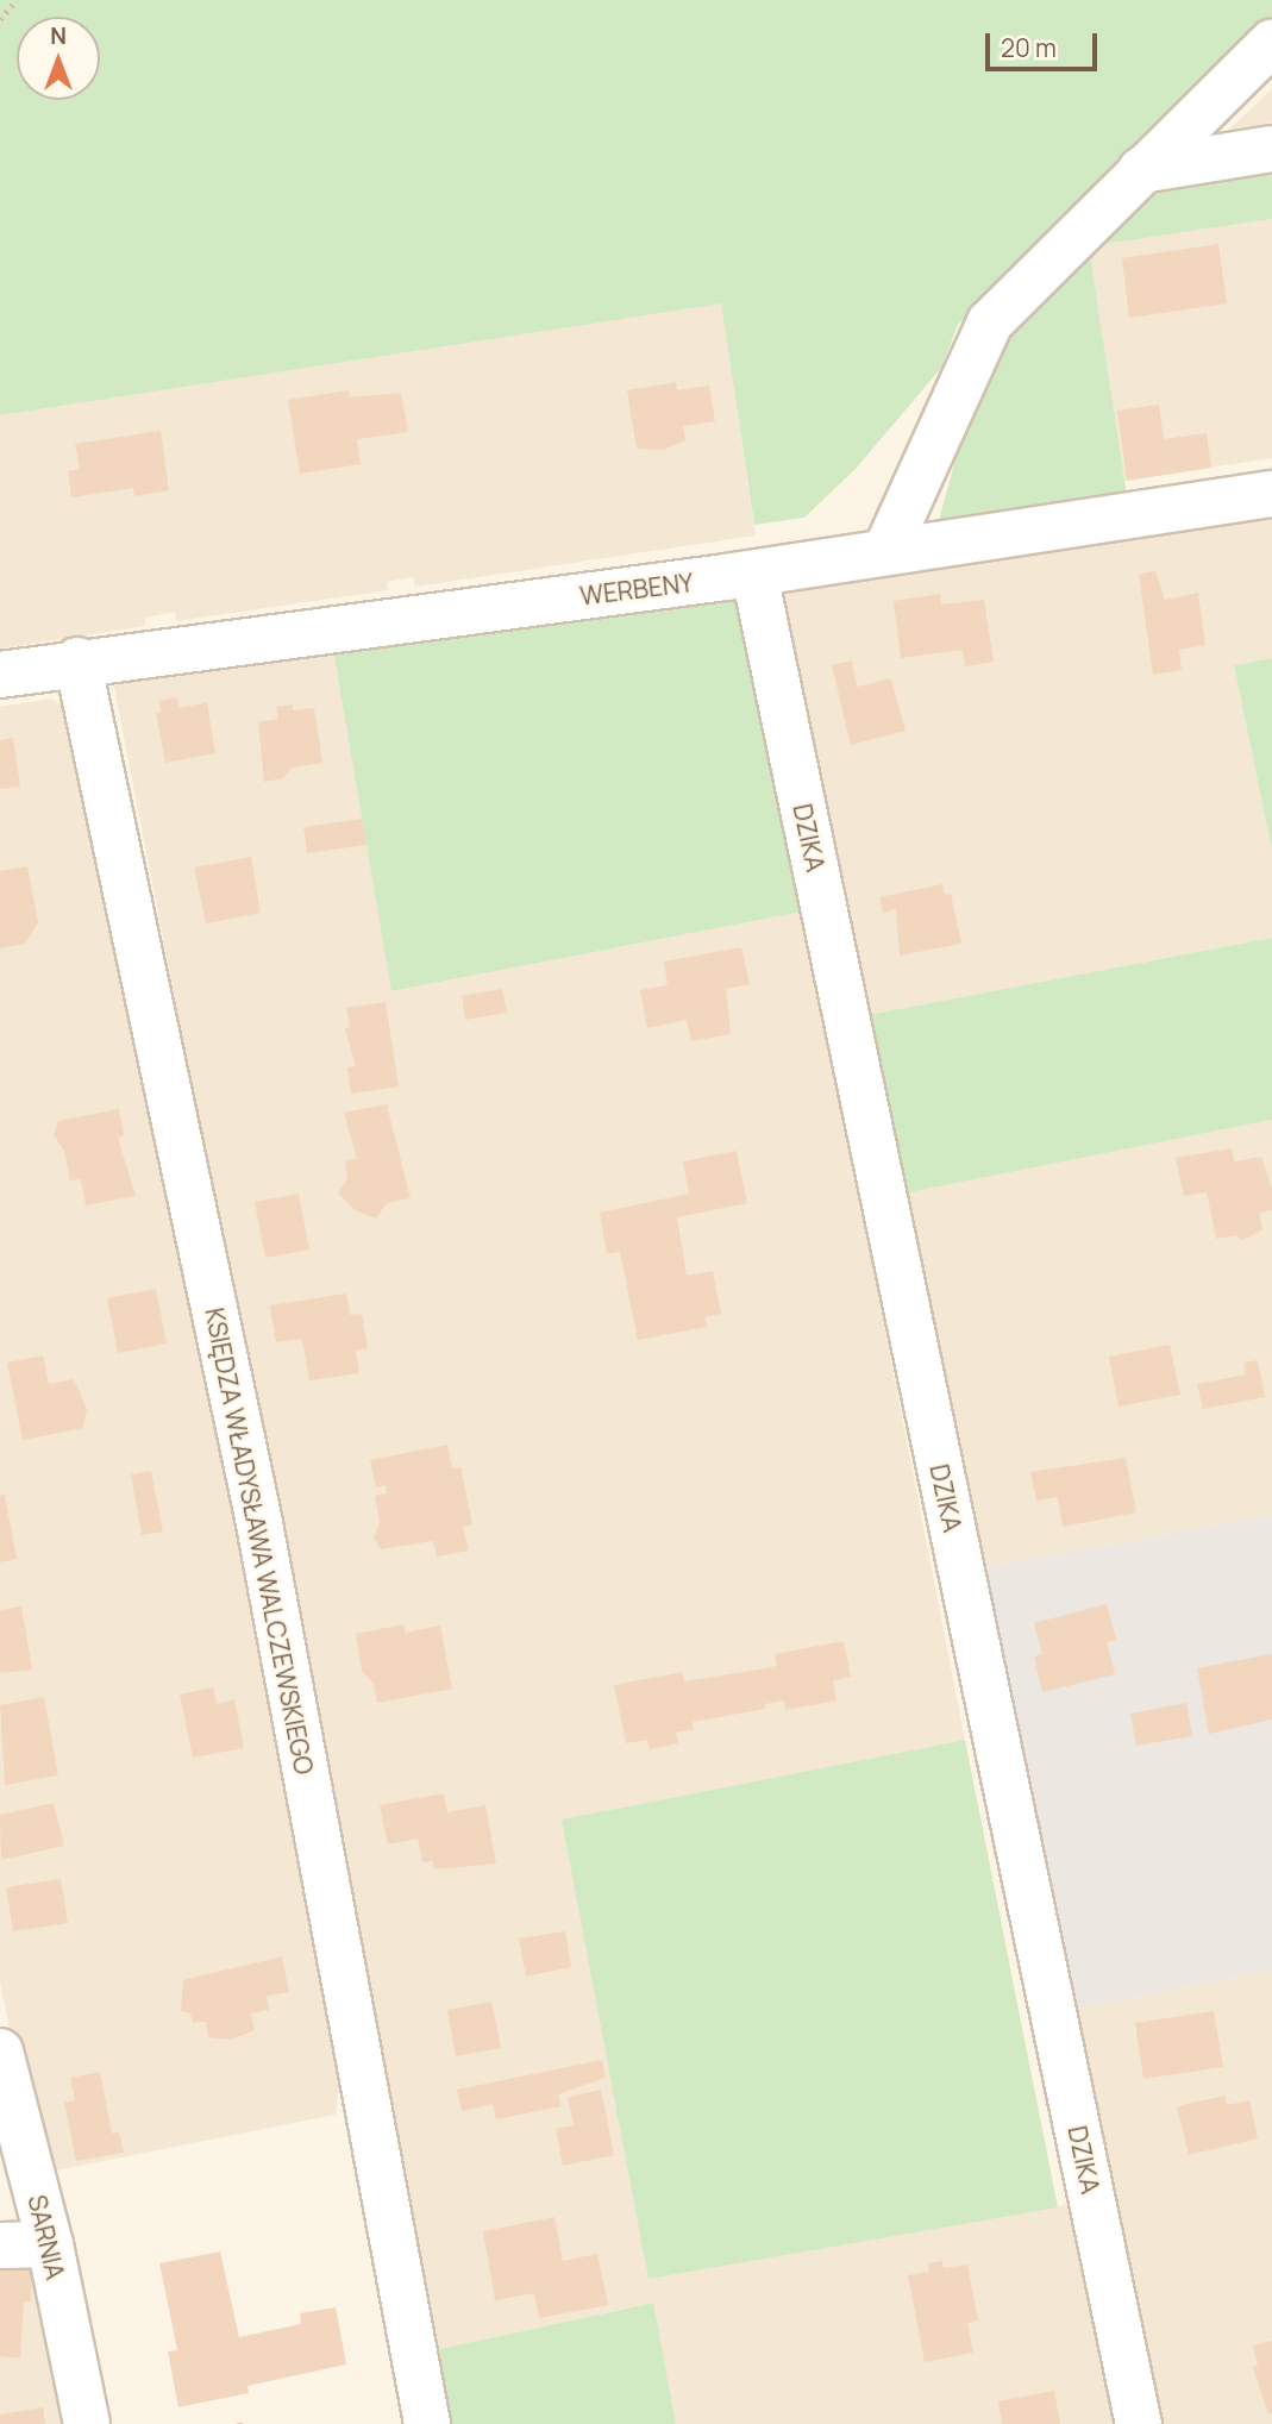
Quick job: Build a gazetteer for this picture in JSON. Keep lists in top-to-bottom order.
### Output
{
  "streets": {
    "street": [
      "WERBENY",
      "DZIKA",
      "KSIĘDZA WŁADYSŁAWA WALCZEWSKIEGO",
      "SARNIA"
    ]
  },
  "crossings": [
    ["WERBENY", "DZIKA"],
    ["WERBENY", "KSIĘDZA WŁADYSŁAWA WALCZEWSKIEGO"]
  ],
  "scale_bar": "20 m",
  "north": "top"
}
